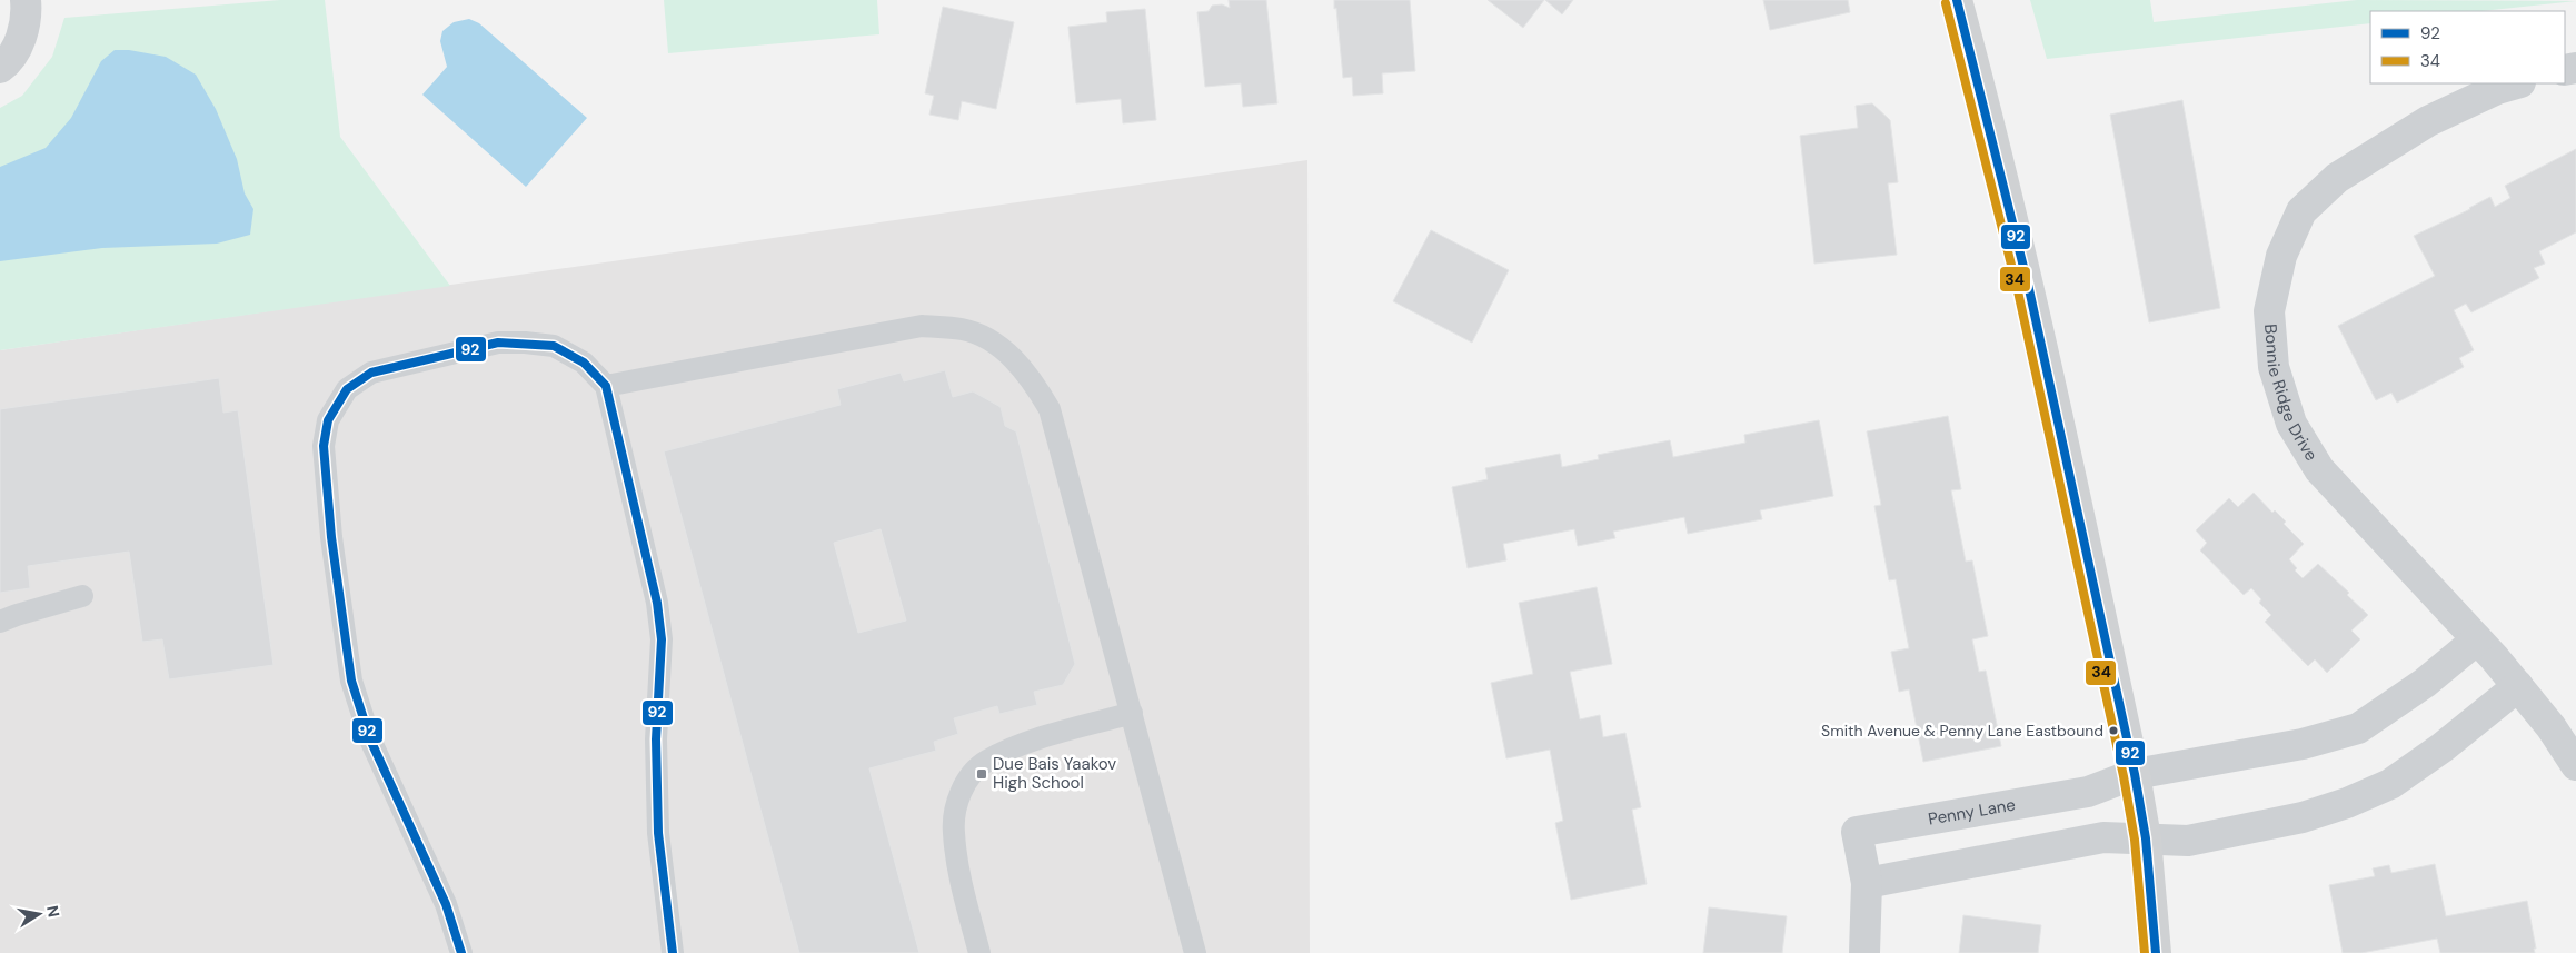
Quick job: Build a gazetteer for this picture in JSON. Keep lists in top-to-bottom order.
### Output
{
  "streets": {
    "street": ["Bonnie Ridge Drive", "Penny Lane"]
  },
  "places": {
    "other": ["Smith Avenue & Penny Lane Eastbound"],
    "transit": ["Due Bais Yaakov High School"]
  },
  "lines": ["transit line 92", "transit line 34"],
  "legend": ["92", "34"],
  "north": "right"
}
